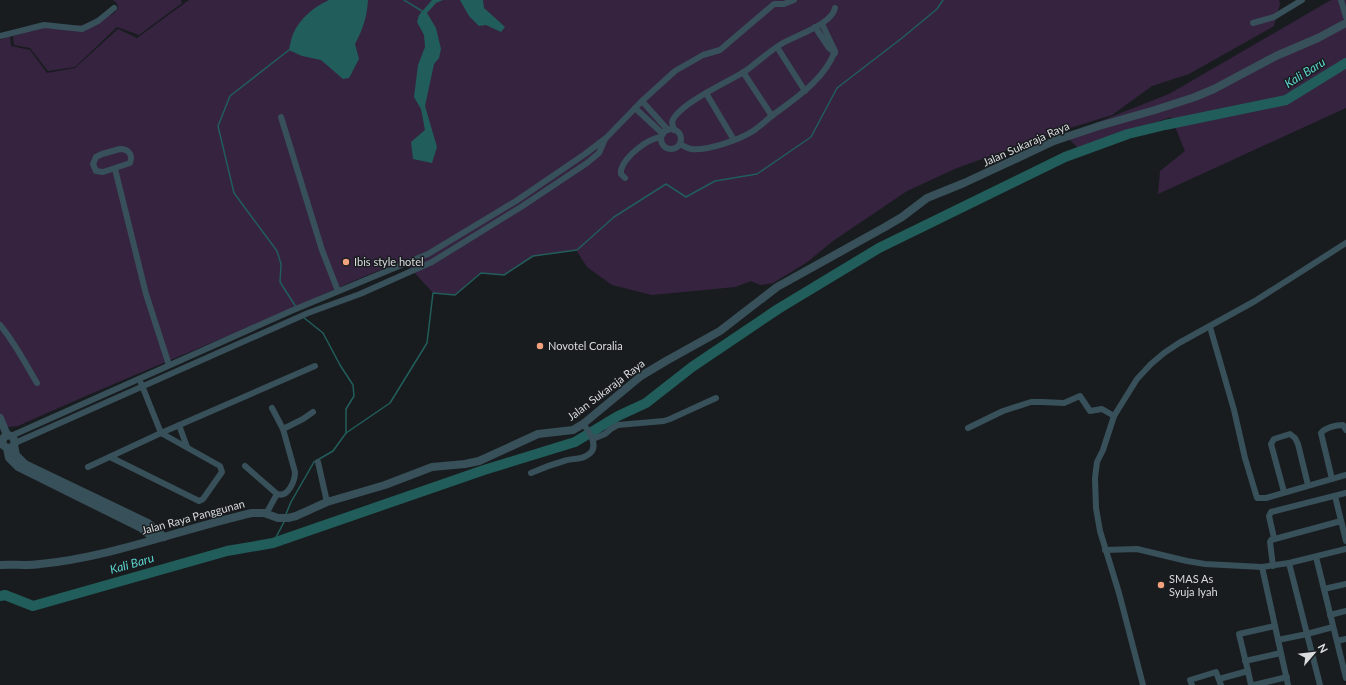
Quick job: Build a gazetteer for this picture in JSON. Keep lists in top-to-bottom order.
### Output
{
  "streets": {
    "street": ["Jalan Sukaraja Raya", "Jalan Raya Panggunan"]
  },
  "crossings": [
    ["Jalan Sukaraja Raya", "Jalan Raya Panggunan"]
  ],
  "water": ["Kali Baru"],
  "places": ["Ibis style hotel", "Novotel Coralia", "SMAS As Syuja Iyah"],
  "north": "top right"
}
